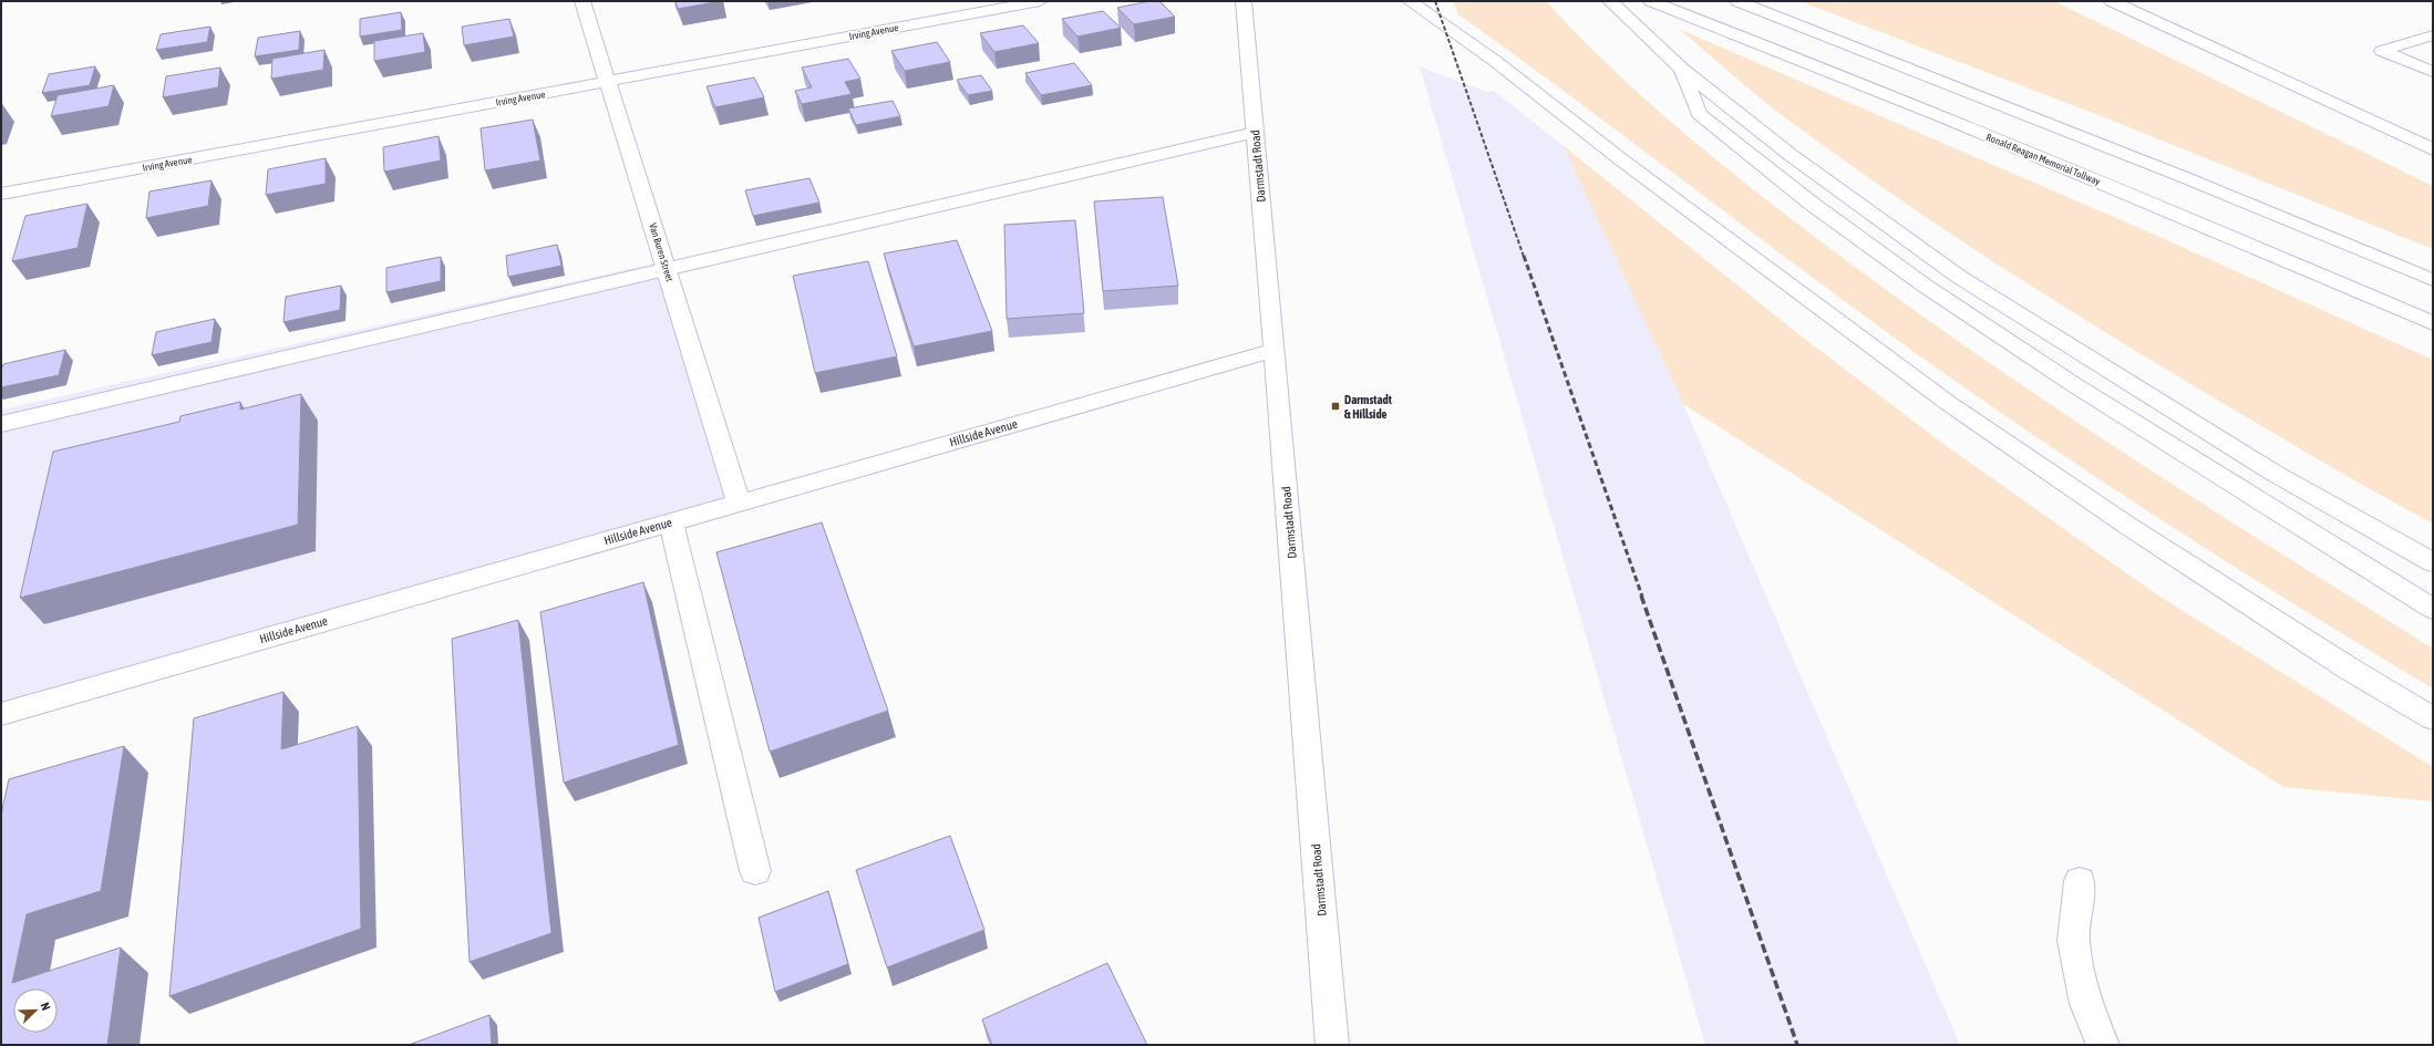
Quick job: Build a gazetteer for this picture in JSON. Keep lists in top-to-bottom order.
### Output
{
  "streets": {
    "main road": [
      "Irving Avenue",
      "Ronald Reagan Memorial Tollway",
      "Darmstadt Road",
      "Van Buren Street",
      "Hillside Avenue"
    ]
  },
  "crossings": [
    ["Irving Avenue", "Van Buren Street"],
    ["Darmstadt Road", "Hillside Avenue"],
    ["Van Buren Street", "Hillside Avenue"]
  ],
  "places": {
    "transit": ["Darmstadt & Hillside"]
  },
  "north": "top right"
}
